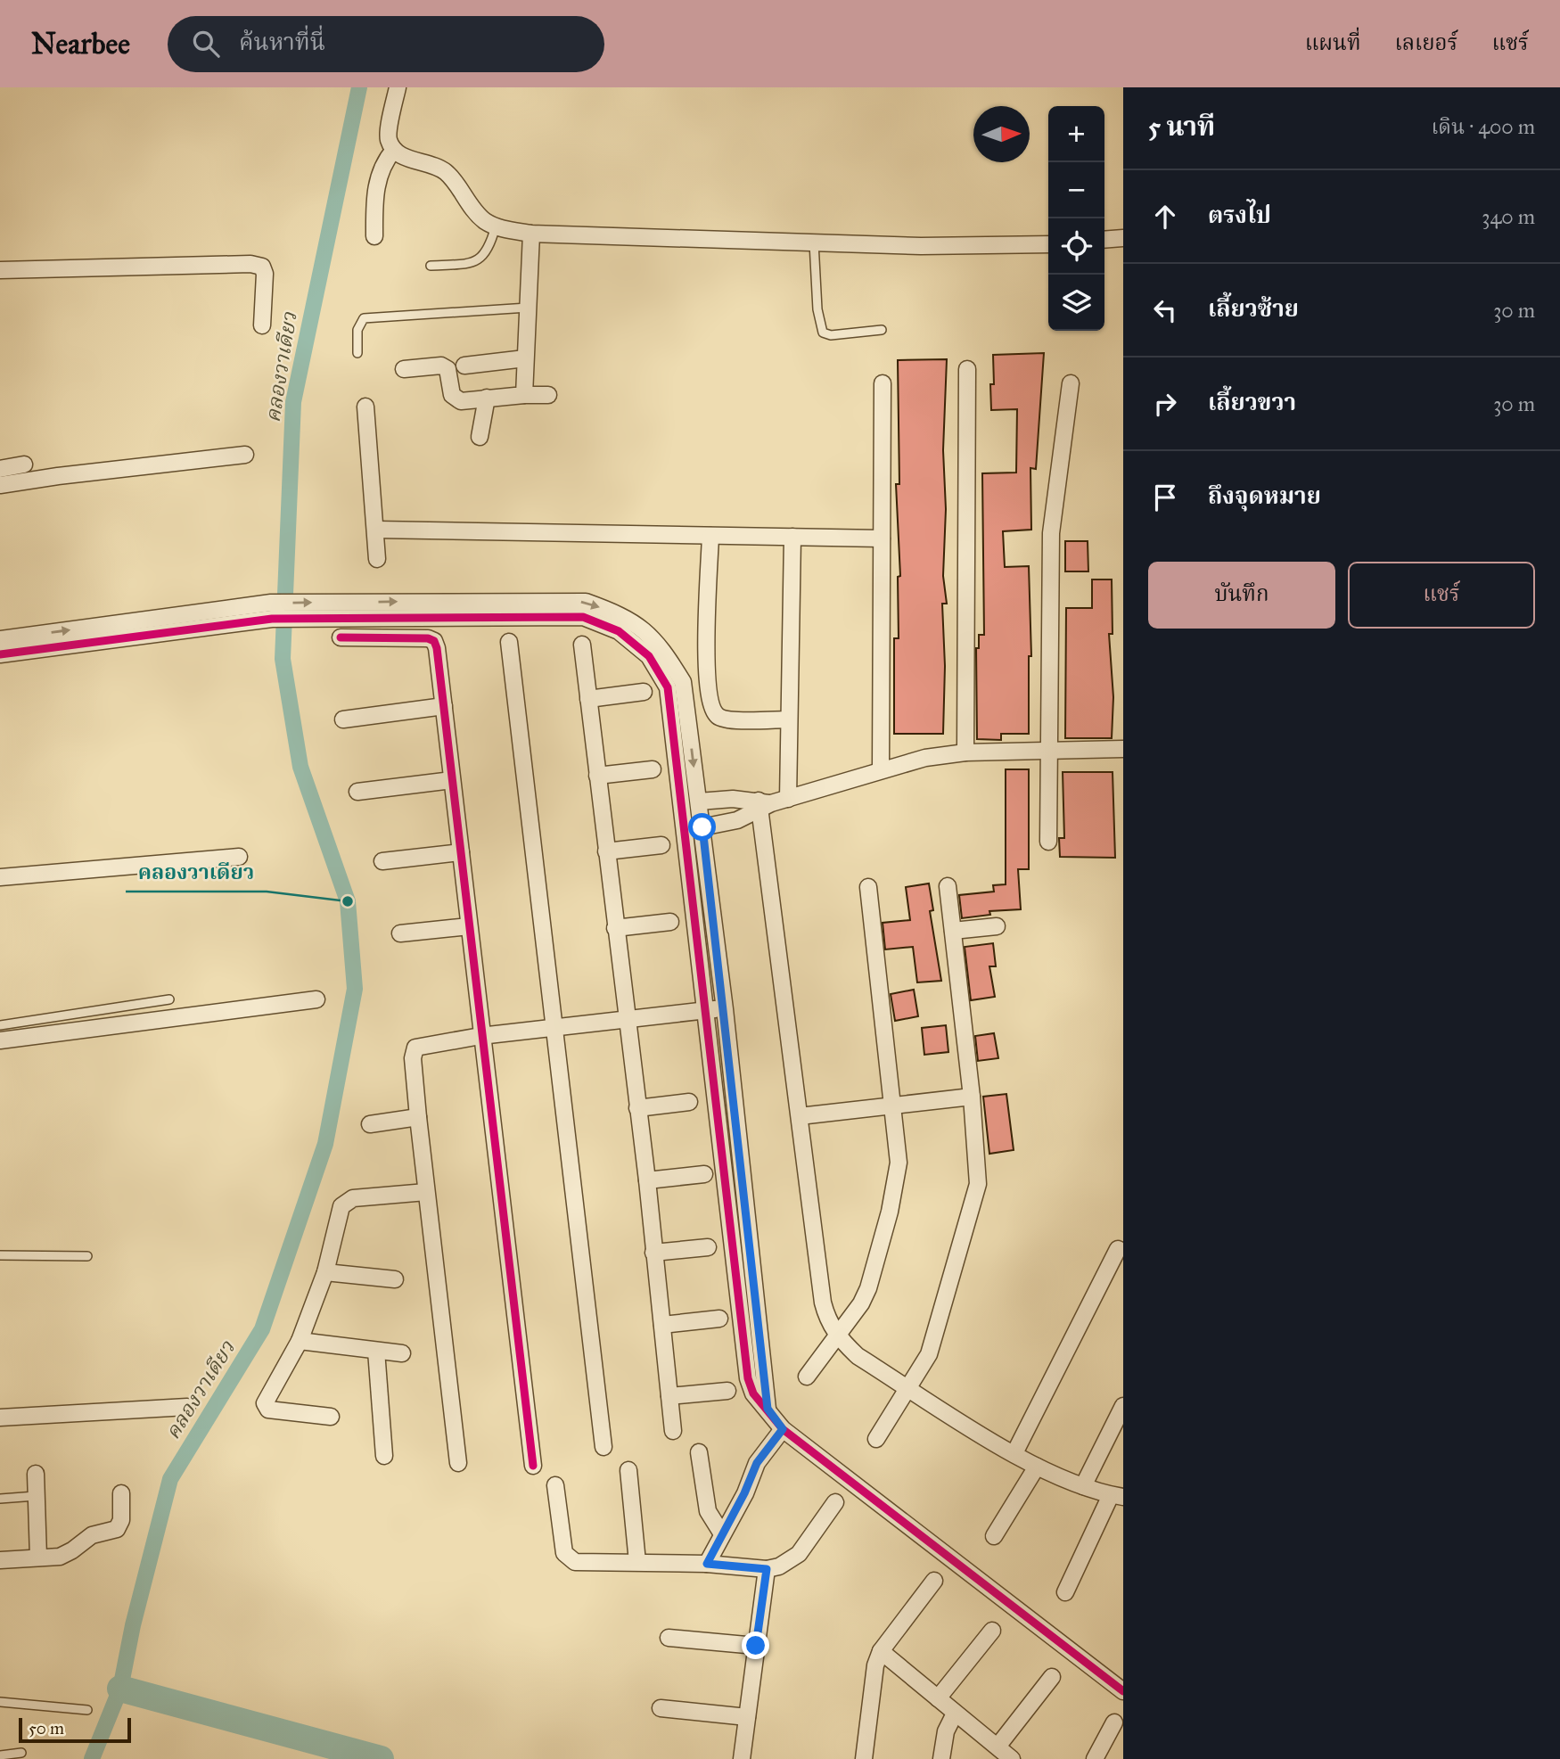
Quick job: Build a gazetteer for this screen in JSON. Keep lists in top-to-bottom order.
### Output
{
  "water": ["คลองวาเดียว"],
  "places": ["คลองวาเดียว"],
  "scale_bar": "50 m",
  "north": "right",
  "page": {
    "header": "Nearbee",
    "search": "ค้นหาที่นี่",
    "nav": ["แผนที่", "เลเยอร์", "แชร์"],
    "heading": ["5 นาที", "เดิน · 400 m"],
    "map_buttons": ["+", "−"],
    "list": [
      ["ตรงไป", "340 m"],
      ["เลี้ยวซ้าย", "30 m"],
      ["เลี้ยวขวา", "30 m"],
      "ถึงจุดหมาย"
    ],
    "buttons": ["บันทึก", "แชร์"],
    "scale": "50 m"
  }
}
